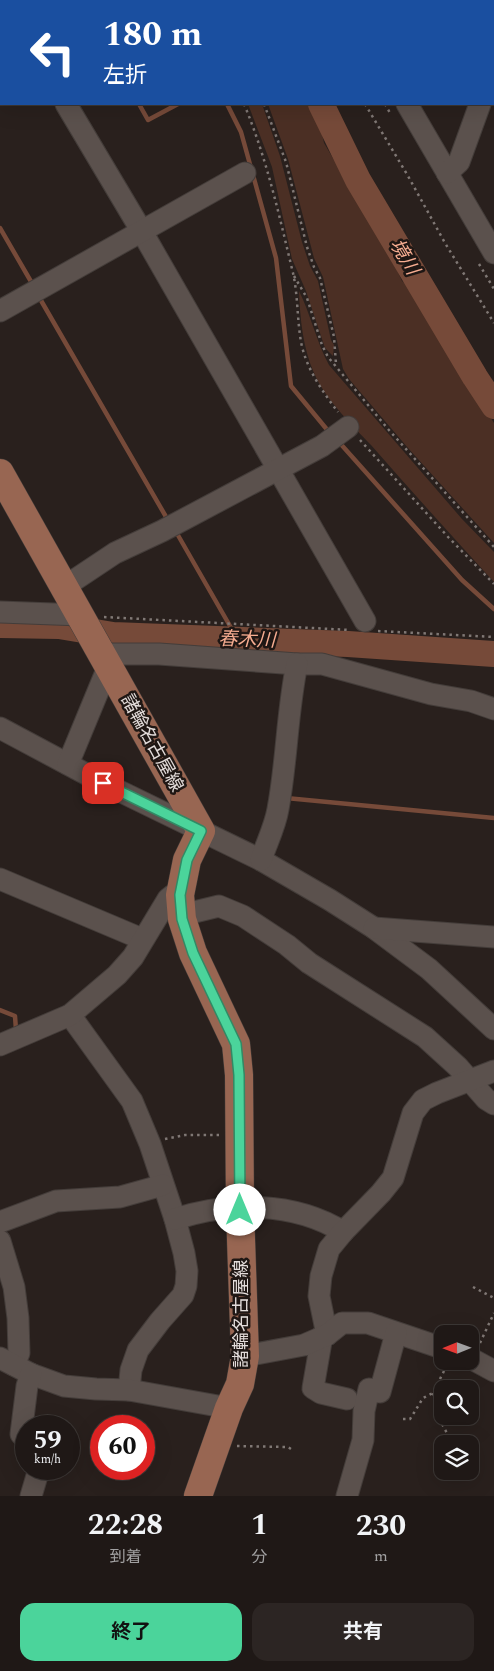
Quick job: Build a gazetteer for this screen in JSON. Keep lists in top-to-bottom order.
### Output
{
  "streets": {
    "main road": ["諸輪名古屋線"]
  },
  "water": ["境川", "春木川"],
  "north": "left",
  "page": {
    "turn": ["180 m", "左折"],
    "speed": "59 km/h",
    "limit": "60",
    "eta": [
      "22:28",
      "到着",
      "1",
      "分",
      "230",
      "m"
    ],
    "buttons": ["終了", "共有"]
  }
}
